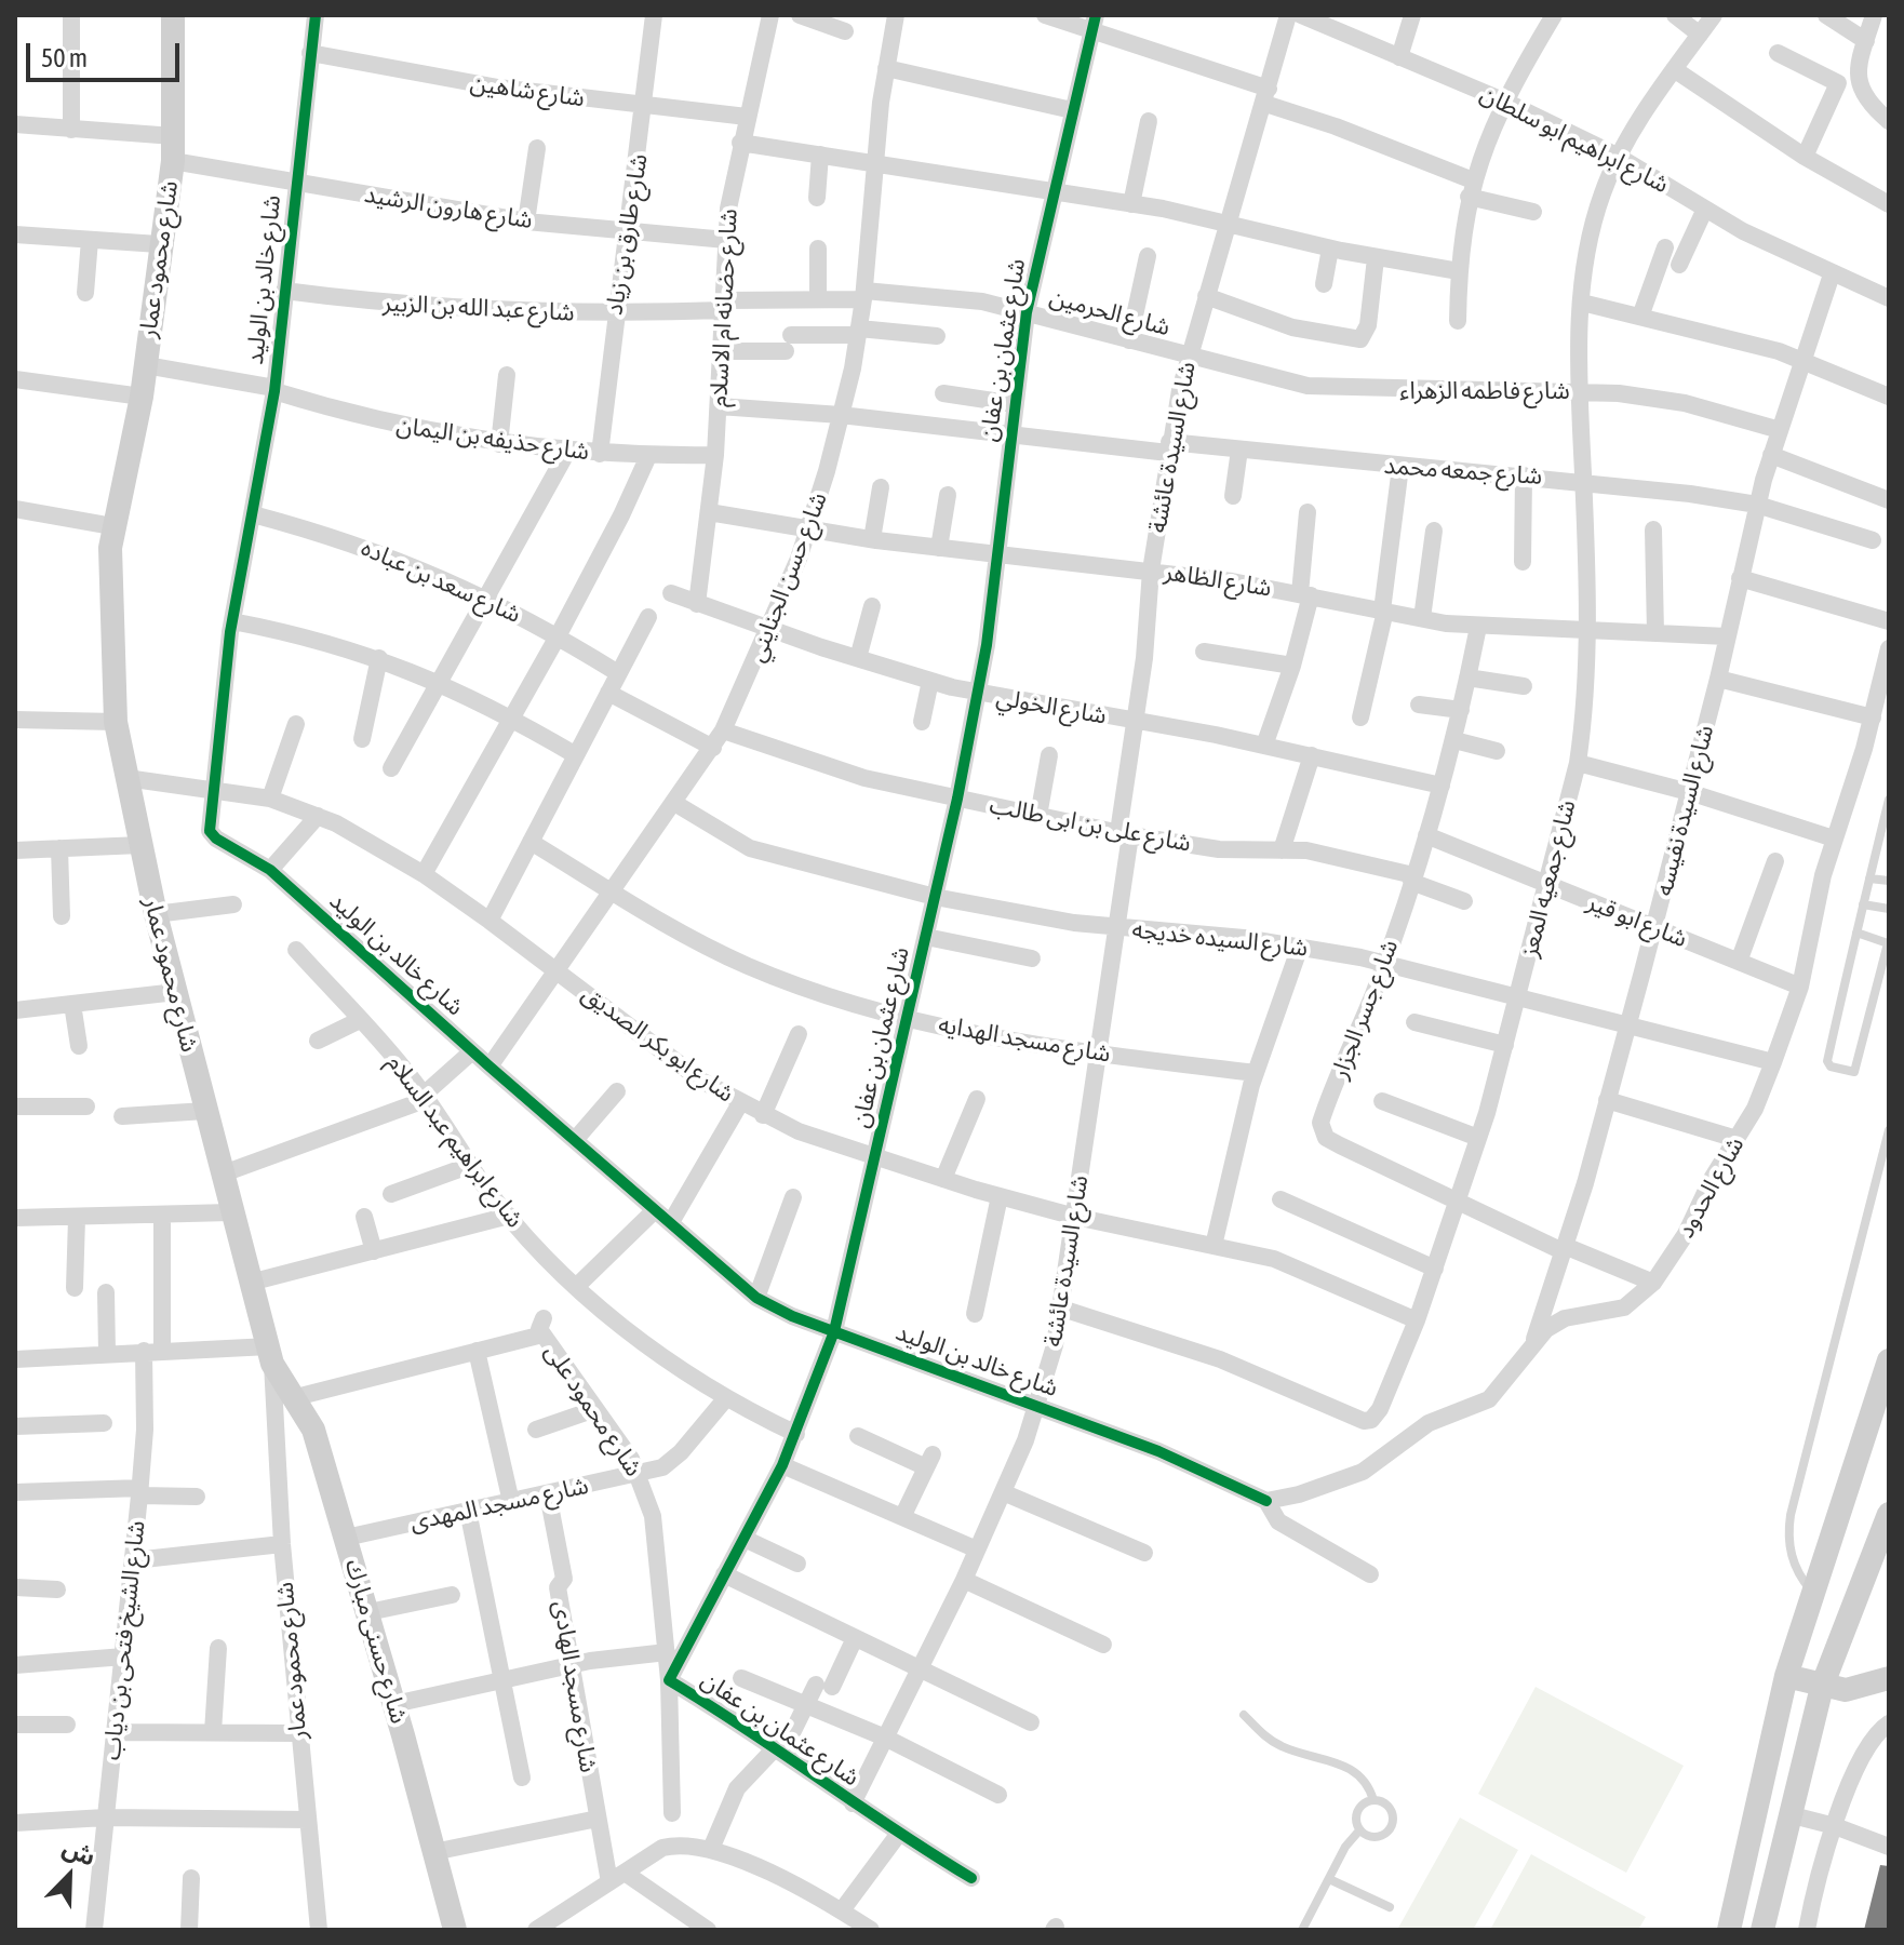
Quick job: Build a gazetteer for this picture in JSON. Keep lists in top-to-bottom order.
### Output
{
  "streets": {
    "street": [
      "شارع شاهين",
      "شارع ابراهيم ابو سلطان",
      "شارع هارون الرشيد",
      "شارع طارق بن زياد",
      "شارع محمود عمار",
      "شارع خالد بن الوليد",
      "شارع عبد الله بن الزبير",
      "شارع حضانه ام الاسلام",
      "شارع الحرمين",
      "شارع عثمان بن عفان",
      "شارع فاطمه الزهراء",
      "شارع حذيفه بن اليمان",
      "شارع السيدة عائشة",
      "شارع جمعه محمد",
      "شارع حسن الجنايني",
      "شارع الظاهر",
      "شارع سعد بن عباده",
      "شارع الخولي",
      "شارع السيدة نفيسه",
      "شارع على بن ابى طالب",
      "شارع جمعيه المعز",
      "شارع ابو قير",
      "شارع السيده خديجه",
      "شارع جسر الجزار",
      "شارع مسجد الهدايه",
      "شارع ابو بكر الصديق",
      "شارع ابراهيم عبد السلام",
      "شارع الحدود",
      "شارع محمود على",
      "شارع مسجد المهدى",
      "شارع الشيخ فتحى بن دياب",
      "شارع حسنى مبارك",
      "شارع مسجد الهادى"
    ]
  },
  "crossings": [
    ["شارع شاهين", "شارع طارق بن زياد"],
    ["شارع شاهين", "شارع خالد بن الوليد"],
    ["شارع شاهين", "شارع حضانه ام الاسلام"],
    ["شارع ابراهيم ابو سلطان", "شارع السيدة نفيسه"],
    ["شارع ابراهيم ابو سلطان", "شارع جمعيه المعز"],
    ["شارع هارون الرشيد", "شارع طارق بن زياد"],
    ["شارع هارون الرشيد", "شارع محمود عمار"],
    ["شارع هارون الرشيد", "شارع خالد بن الوليد"],
    ["شارع هارون الرشيد", "شارع حضانه ام الاسلام"],
    ["شارع طارق بن زياد", "شارع عبد الله بن الزبير"],
    ["شارع طارق بن زياد", "شارع حذيفه بن اليمان"],
    ["شارع محمود عمار", "شارع حذيفه بن اليمان"],
    ["شارع محمود عمار", "شارع ابو بكر الصديق"],
    ["شارع محمود عمار", "شارع حسنى مبارك"],
    ["شارع خالد بن الوليد", "شارع عبد الله بن الزبير"],
    ["شارع خالد بن الوليد", "شارع عثمان بن عفان"],
    ["شارع خالد بن الوليد", "شارع حذيفه بن اليمان"],
    ["شارع خالد بن الوليد", "شارع السيدة عائشة"],
    ["شارع خالد بن الوليد", "شارع حسن الجنايني"],
    ["شارع خالد بن الوليد", "شارع سعد بن عباده"],
    ["شارع خالد بن الوليد", "شارع ابو بكر الصديق"],
    ["شارع خالد بن الوليد", "شارع الحدود"],
    ["شارع عبد الله بن الزبير", "شارع حضانه ام الاسلام"],
    ["شارع عبد الله بن الزبير", "شارع الحرمين"],
    ["شارع حضانه ام الاسلام", "شارع الحرمين"],
    ["شارع حضانه ام الاسلام", "شارع حذيفه بن اليمان"],
    ["شارع حضانه ام الاسلام", "شارع جمعه محمد"],
    ["شارع حضانه ام الاسلام", "شارع الظاهر"],
    ["شارع حضانه ام الاسلام", "شارع الخولي"],
    ["شارع الحرمين", "شارع عثمان بن عفان"],
    ["شارع الحرمين", "شارع فاطمه الزهراء"],
    ["شارع الحرمين", "شارع السيدة عائشة"],
    ["شارع الحرمين", "شارع حسن الجنايني"],
    ["شارع عثمان بن عفان", "شارع السيدة عائشة"],
    ["شارع عثمان بن عفان", "شارع جمعه محمد"],
    ["شارع عثمان بن عفان", "شارع الظاهر"],
    ["شارع عثمان بن عفان", "شارع الخولي"],
    ["شارع عثمان بن عفان", "شارع على بن ابى طالب"],
    ["شارع عثمان بن عفان", "شارع السيده خديجه"],
    ["شارع عثمان بن عفان", "شارع مسجد الهدايه"],
    ["شارع عثمان بن عفان", "شارع ابو بكر الصديق"],
    ["شارع عثمان بن عفان", "شارع ابراهيم عبد السلام"],
    ["شارع عثمان بن عفان", "شارع محمود على"],
    ["شارع فاطمه الزهراء", "شارع السيدة عائشة"],
    ["شارع فاطمه الزهراء", "شارع السيدة نفيسه"],
    ["شارع فاطمه الزهراء", "شارع جمعيه المعز"],
    ["شارع السيدة عائشة", "شارع جمعه محمد"],
    ["شارع السيدة عائشة", "شارع الظاهر"],
    ["شارع السيدة عائشة", "شارع الخولي"],
    ["شارع السيدة عائشة", "شارع على بن ابى طالب"],
    ["شارع السيدة عائشة", "شارع جمعيه المعز"],
    ["شارع السيدة عائشة", "شارع السيده خديجه"],
    ["شارع السيدة عائشة", "شارع مسجد الهدايه"],
    ["شارع السيدة عائشة", "شارع ابو بكر الصديق"],
    ["شارع جمعه محمد", "شارع حسن الجنايني"],
    ["شارع جمعه محمد", "شارع السيدة نفيسه"],
    ["شارع جمعه محمد", "شارع جمعيه المعز"],
    ["شارع حسن الجنايني", "شارع الظاهر"],
    ["شارع حسن الجنايني", "شارع الخولي"],
    ["شارع حسن الجنايني", "شارع على بن ابى طالب"],
    ["شارع حسن الجنايني", "شارع السيده خديجه"],
    ["شارع حسن الجنايني", "شارع مسجد الهدايه"],
    ["شارع حسن الجنايني", "شارع ابو بكر الصديق"],
    ["شارع الظاهر", "شارع السيدة نفيسه"],
    ["شارع الظاهر", "شارع جمعيه المعز"],
    ["شارع الظاهر", "شارع جسر الجزار"],
    ["شارع الخولي", "شارع جسر الجزار"],
    ["شارع السيدة نفيسه", "شارع ابو قير"],
    ["شارع السيدة نفيسه", "شارع السيده خديجه"],
    ["شارع السيدة نفيسه", "شارع جسر الجزار"],
    ["شارع السيدة نفيسه", "شارع الحدود"],
    ["شارع على بن ابى طالب", "شارع جسر الجزار"],
    ["شارع جمعيه المعز", "شارع ابو قير"],
    ["شارع جمعيه المعز", "شارع السيده خديجه"],
    ["شارع جمعيه المعز", "شارع جسر الجزار"],
    ["شارع جمعيه المعز", "شارع ابو بكر الصديق"],
    ["شارع ابو قير", "شارع جسر الجزار"],
    ["شارع ابو قير", "شارع الحدود"],
    ["شارع السيده خديجه", "شارع جسر الجزار"],
    ["شارع السيده خديجه", "شارع الحدود"],
    ["شارع جسر الجزار", "شارع الحدود"],
    ["شارع ابراهيم عبد السلام", "شارع مسجد المهدى"],
    ["شارع محمود على", "شارع مسجد المهدى"],
    ["شارع مسجد المهدى", "شارع حسنى مبارك"],
    ["شارع مسجد المهدى", "شارع مسجد الهادى"]
  ],
  "scale_bar": "50 m",
  "north": "top right"
}
